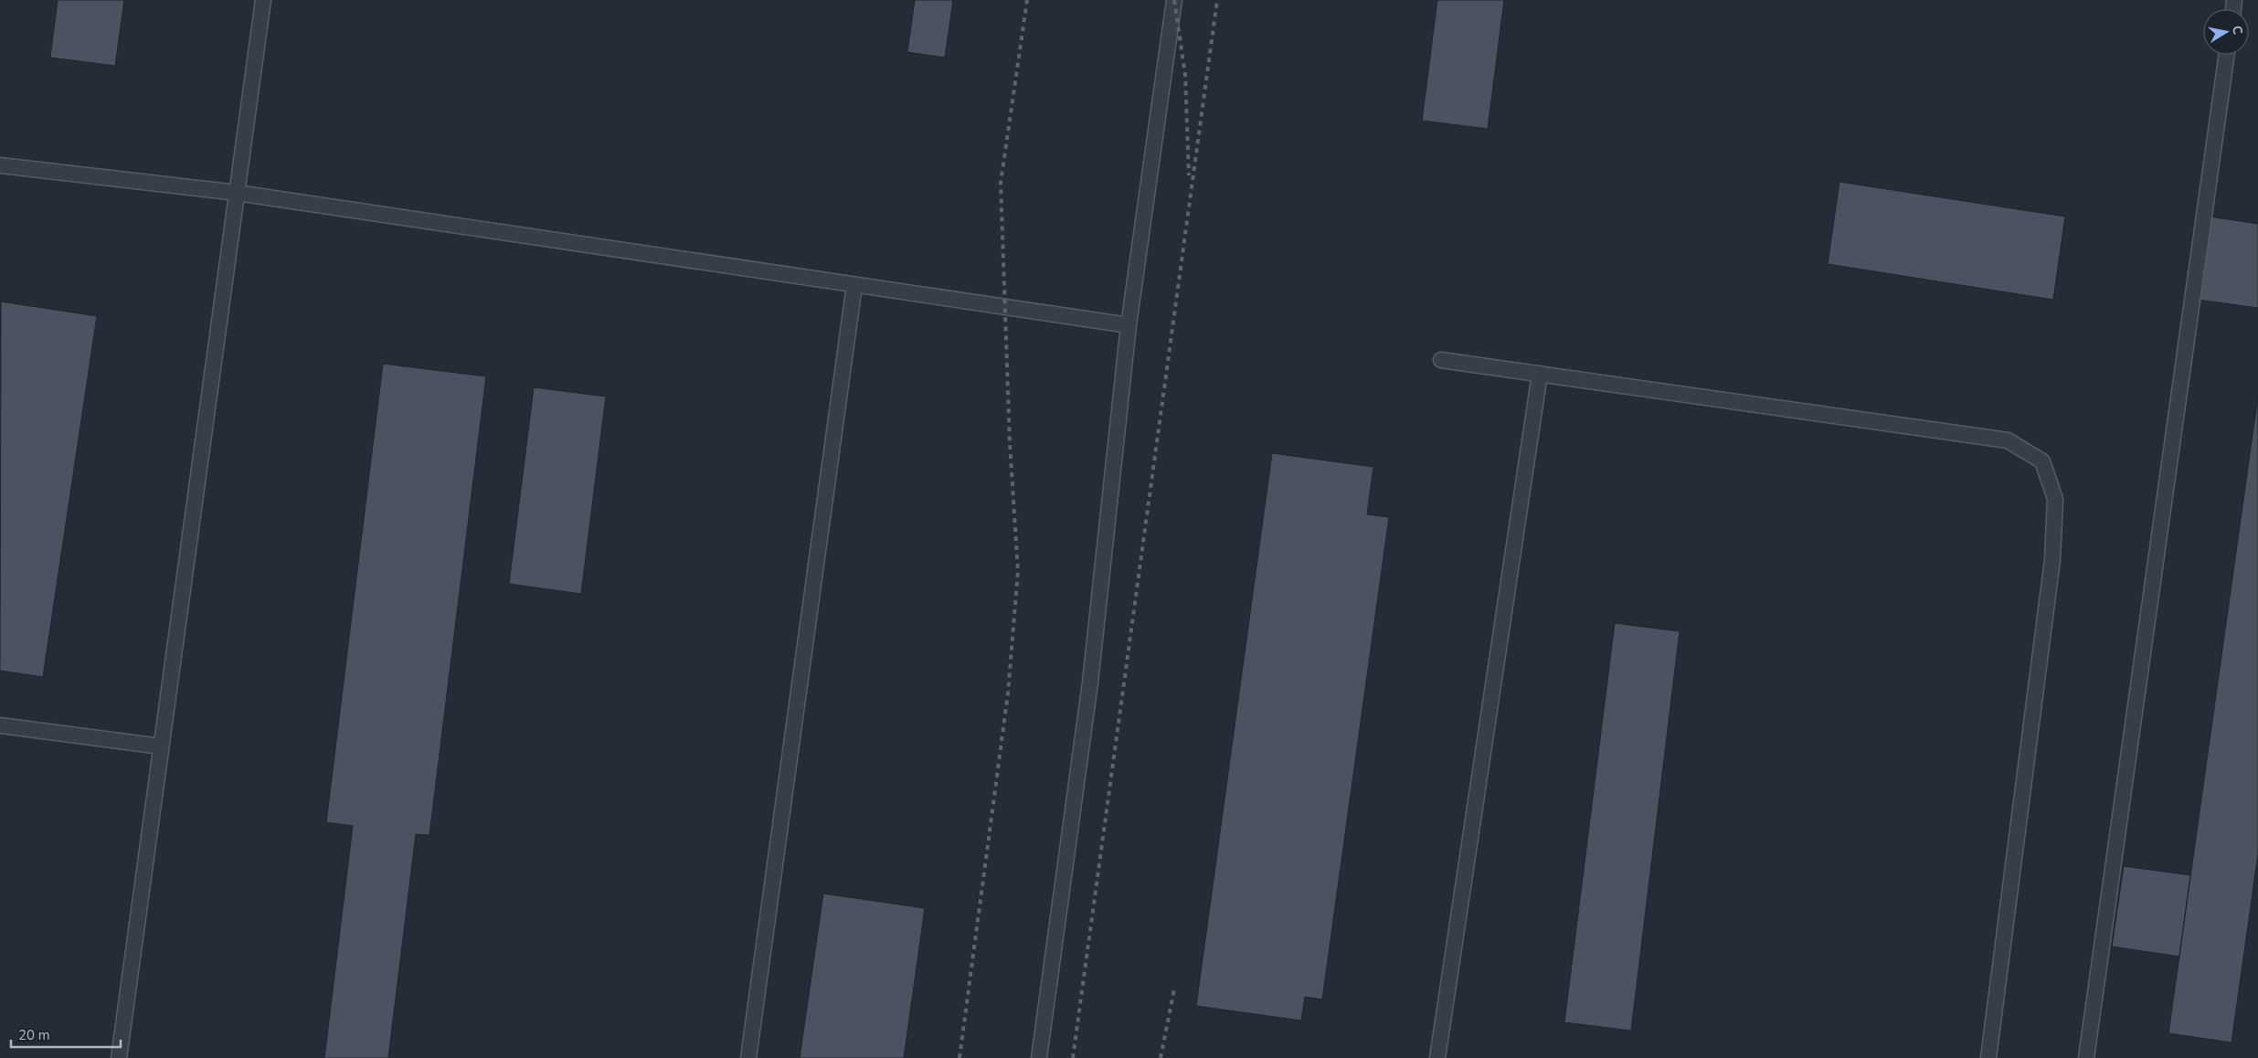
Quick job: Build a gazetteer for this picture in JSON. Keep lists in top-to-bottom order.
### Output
{
  "scale_bar": "20 m",
  "north": "right"
}
